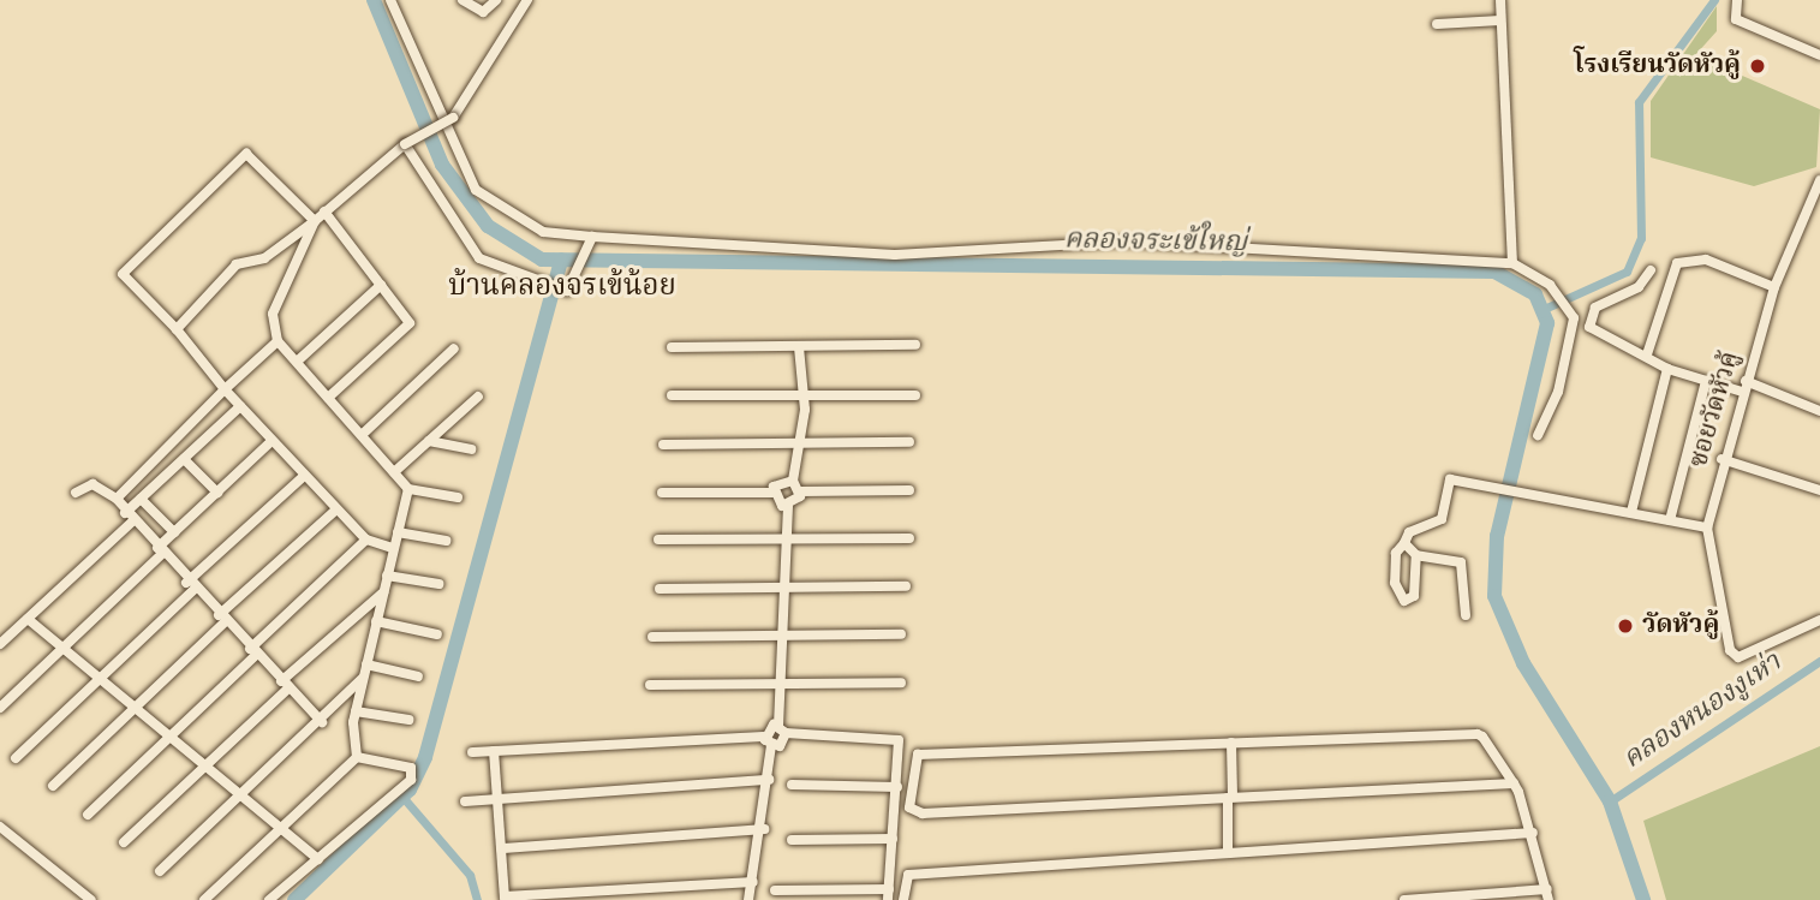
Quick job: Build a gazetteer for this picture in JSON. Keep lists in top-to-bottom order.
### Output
{
  "streets": {
    "street": ["ซอยวัดหัวคู้"]
  },
  "districts": ["บ้านคลองจรเข้น้อย"],
  "water": ["คลองจระเข้ใหญ่", "คลองหนองงูเห่า"],
  "places": ["โรงเรียนวัดหัวคู้", "วัดหัวคู้"]
}
